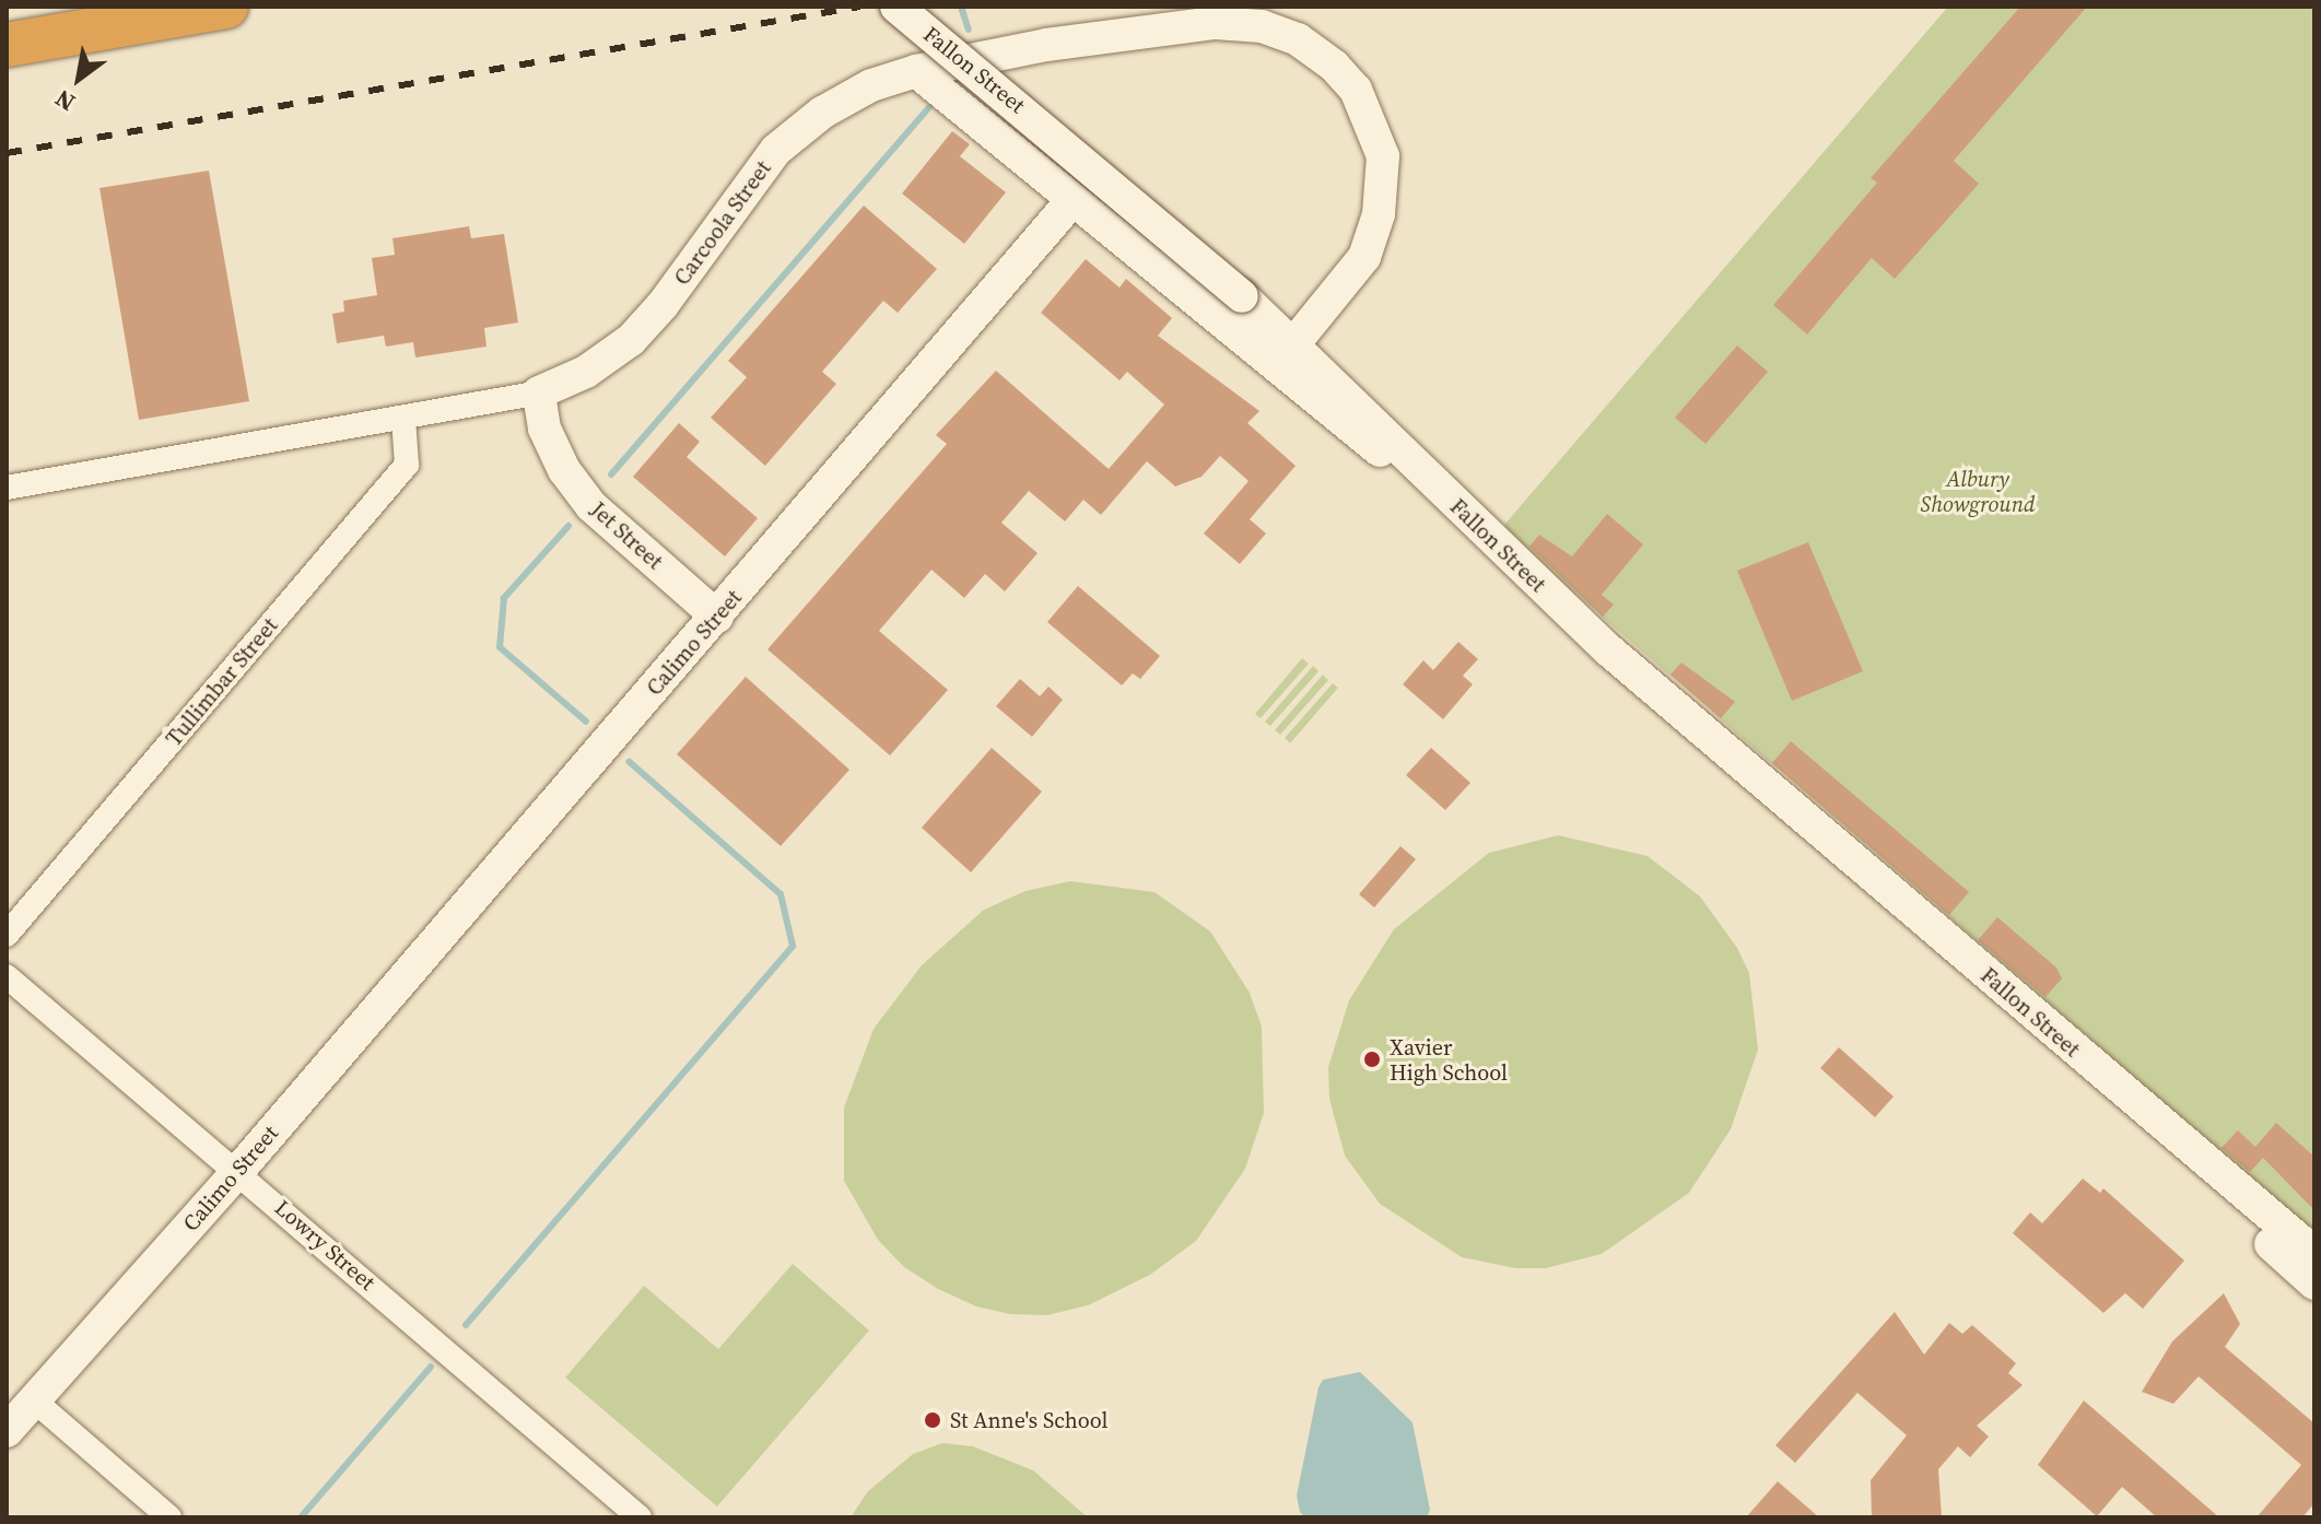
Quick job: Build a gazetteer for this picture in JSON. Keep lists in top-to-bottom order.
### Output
{
  "streets": {
    "street": [
      "Fallon Street",
      "Carcoola Street",
      "Jet Street",
      "Calimo Street",
      "Tullimbar Street",
      "Lowry Street"
    ]
  },
  "crossings": [
    ["Fallon Street", "Carcoola Street"],
    ["Carcoola Street", "Jet Street"],
    ["Carcoola Street", "Tullimbar Street"],
    ["Jet Street", "Calimo Street"],
    ["Calimo Street", "Lowry Street"]
  ],
  "parks": ["Albury Showground"],
  "places": ["Xavier High School", "St Anne's School"],
  "north": "bottom left"
}
